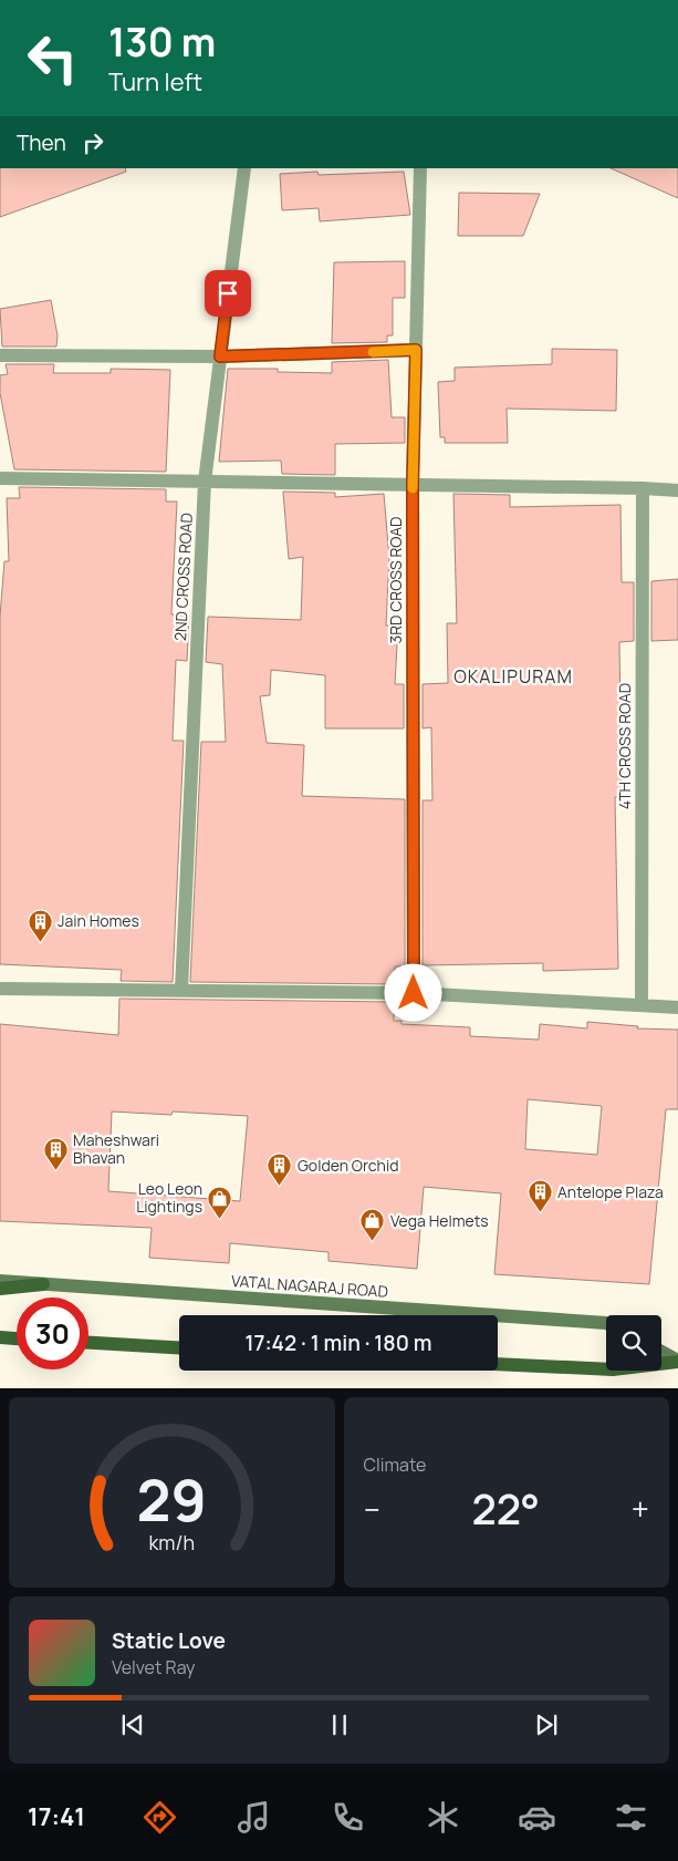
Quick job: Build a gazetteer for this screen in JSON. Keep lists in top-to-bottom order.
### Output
{
  "streets": {
    "main road": ["VATAL NAGARAJ ROAD"],
    "street": ["2ND CROSS ROAD", "3RD CROSS ROAD", "4TH CROSS ROAD"]
  },
  "districts": ["OKALIPURAM"],
  "places": {
    "building": [
      "Jain Homes",
      "Maheshwari Bhavan",
      "Golden Orchid",
      "Antelope Plaza"
    ],
    "shop": ["Leo Leon Lightings", "Vega Helmets"]
  },
  "page": {
    "turn": ["130 m", "Turn left"],
    "then": "Then",
    "limit": "30",
    "trip": "17:42 · 1 min · 180 m",
    "tile": "Climate",
    "heat": ["−", "22°", "+"],
    "song": ["Static Love", "Velvet Ray"],
    "tabs": "17:41",
    "gauge": ["29", "km/h"]
  }
}
